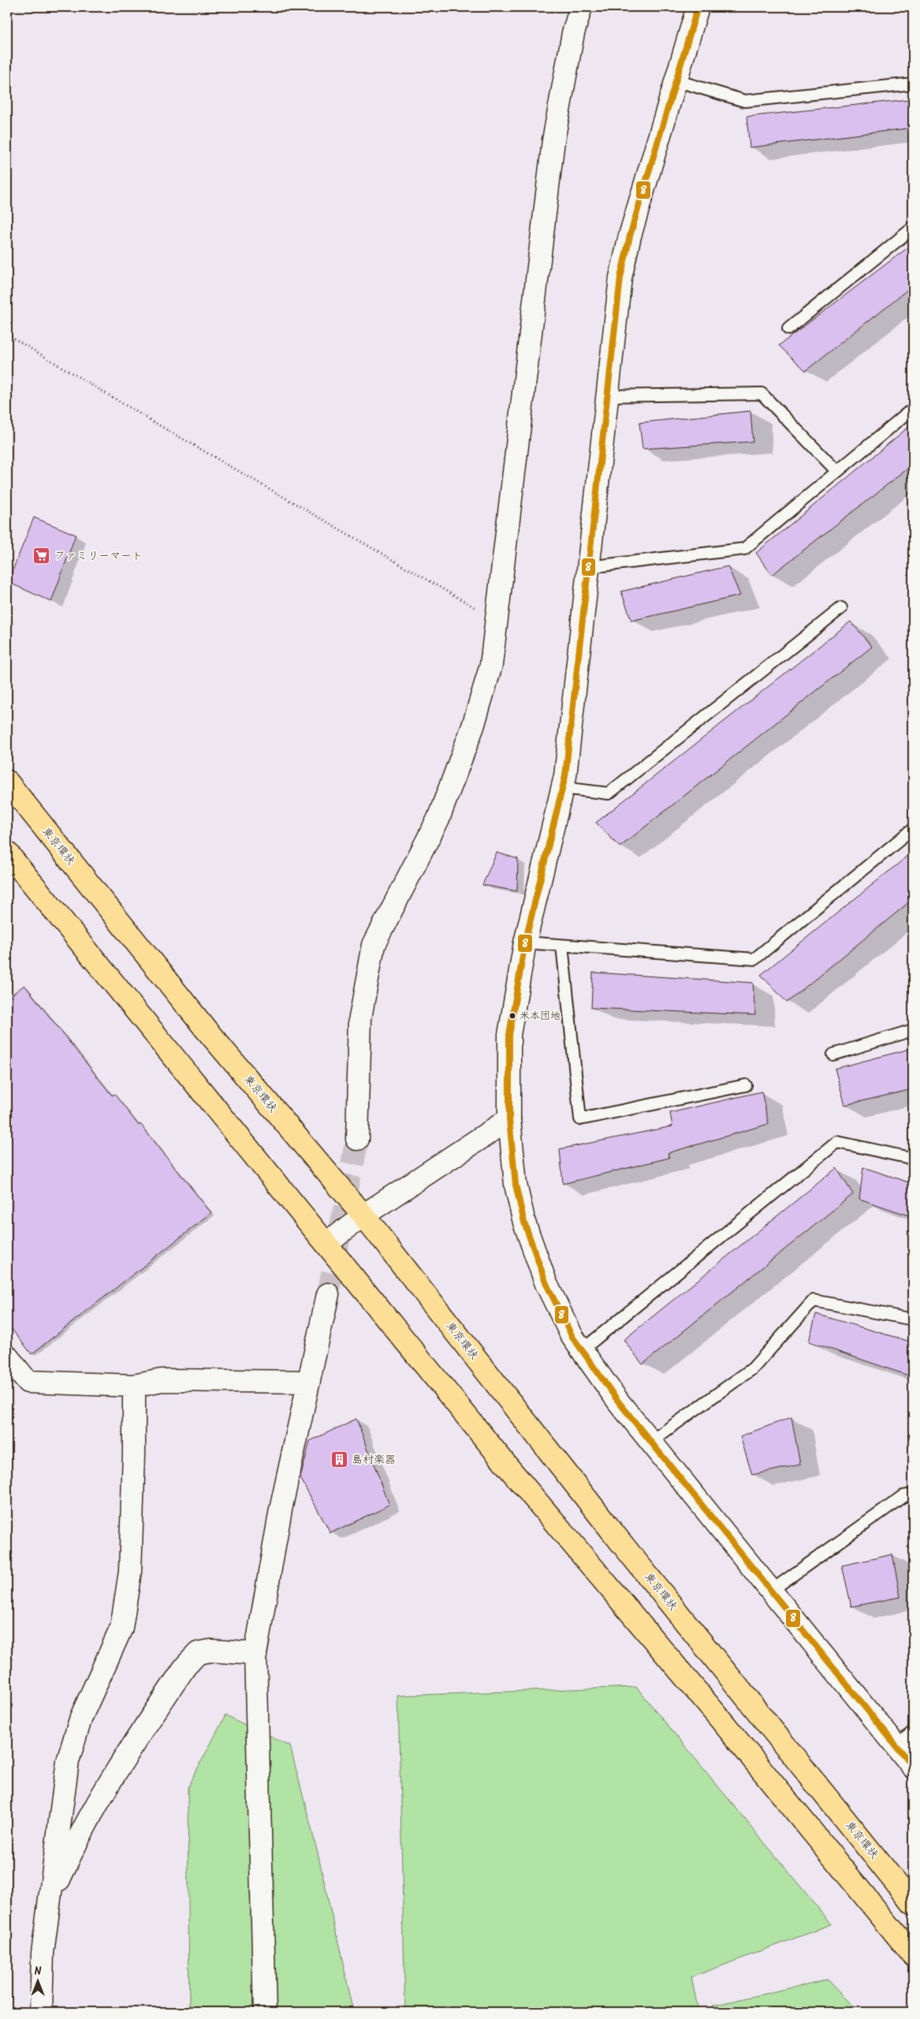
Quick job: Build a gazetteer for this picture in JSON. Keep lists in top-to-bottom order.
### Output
{
  "streets": {
    "highway": ["東京環状"]
  },
  "places": {
    "supermarket": ["ファミリーマート"],
    "other": ["米本団地"],
    "building": ["島村楽器"]
  },
  "lines": ["transit line 8"],
  "north": "top"
}
